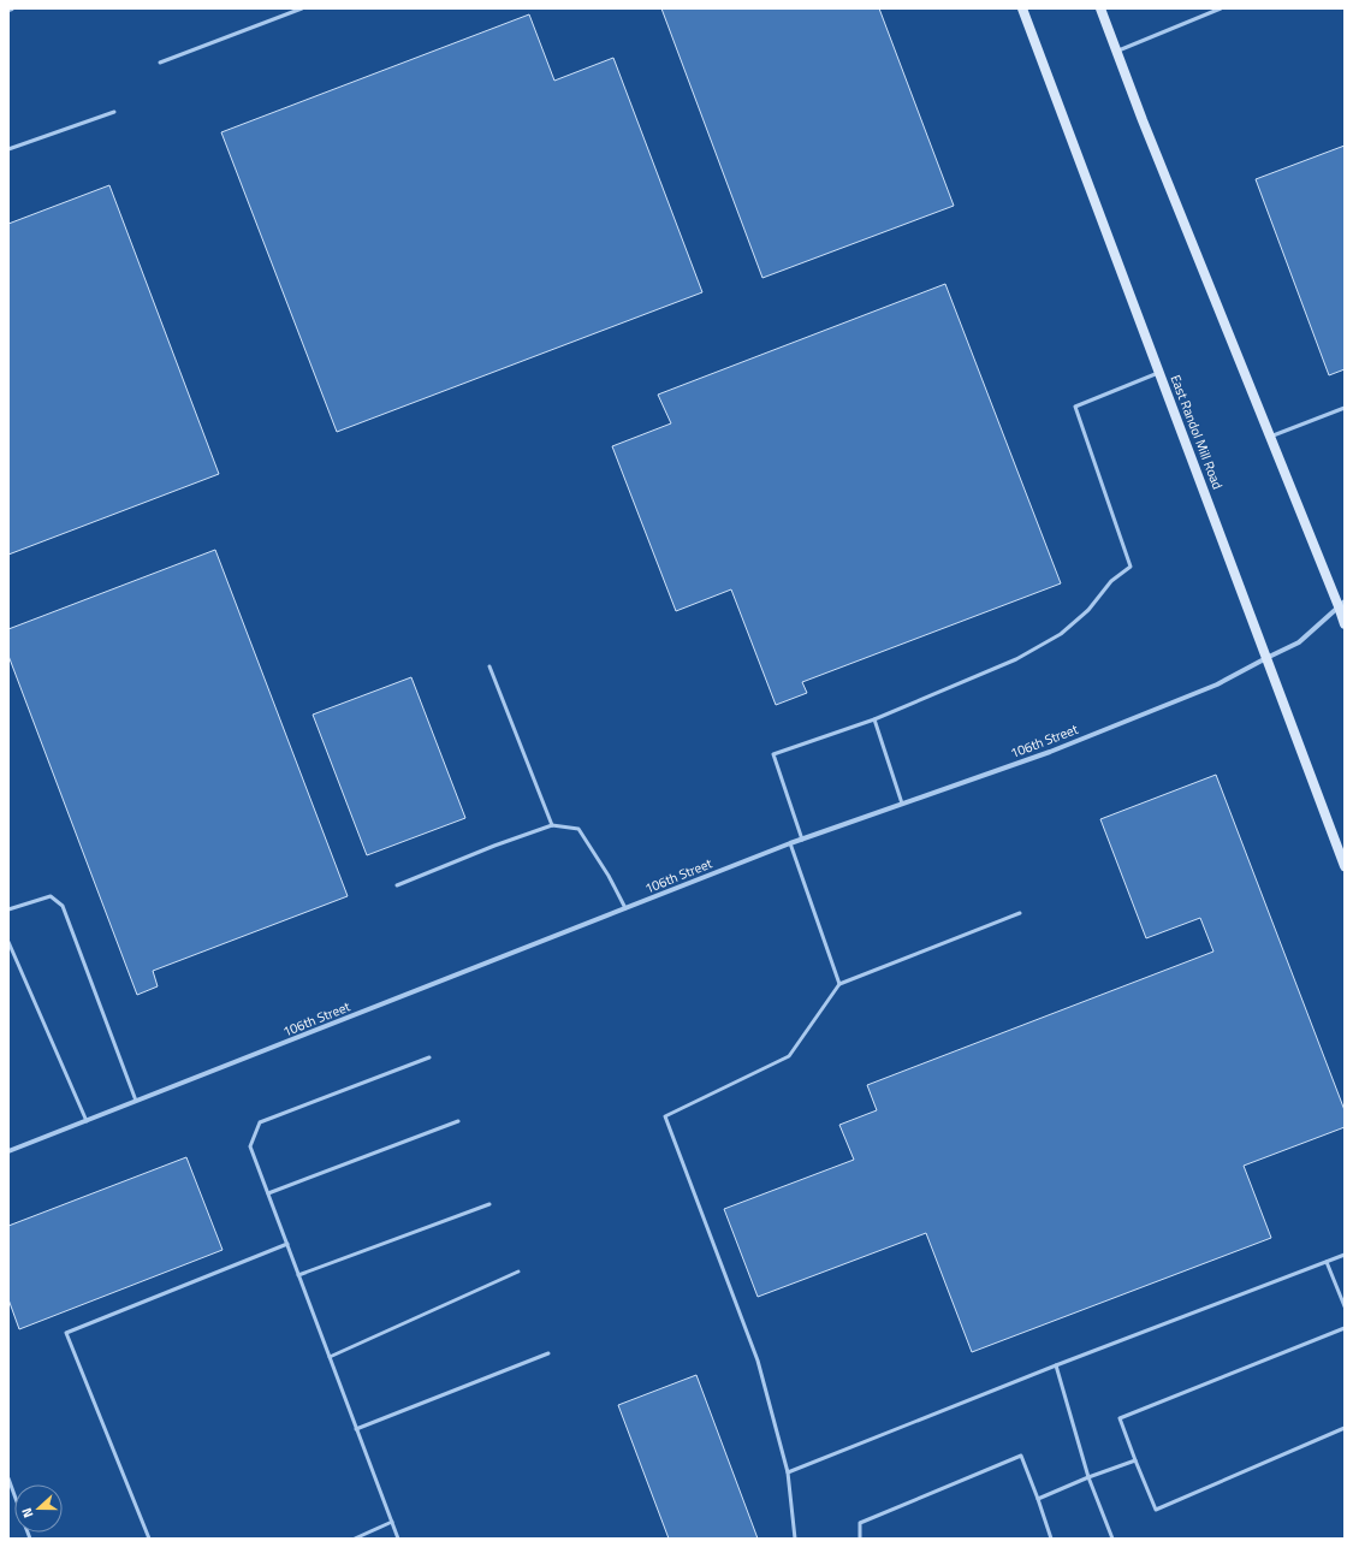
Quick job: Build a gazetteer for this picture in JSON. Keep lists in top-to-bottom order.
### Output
{
  "streets": {
    "main road": ["East Randol Mill Road"],
    "street": ["106th Street"]
  },
  "crossings": [
    ["East Randol Mill Road", "106th Street"]
  ],
  "north": "left"
}
